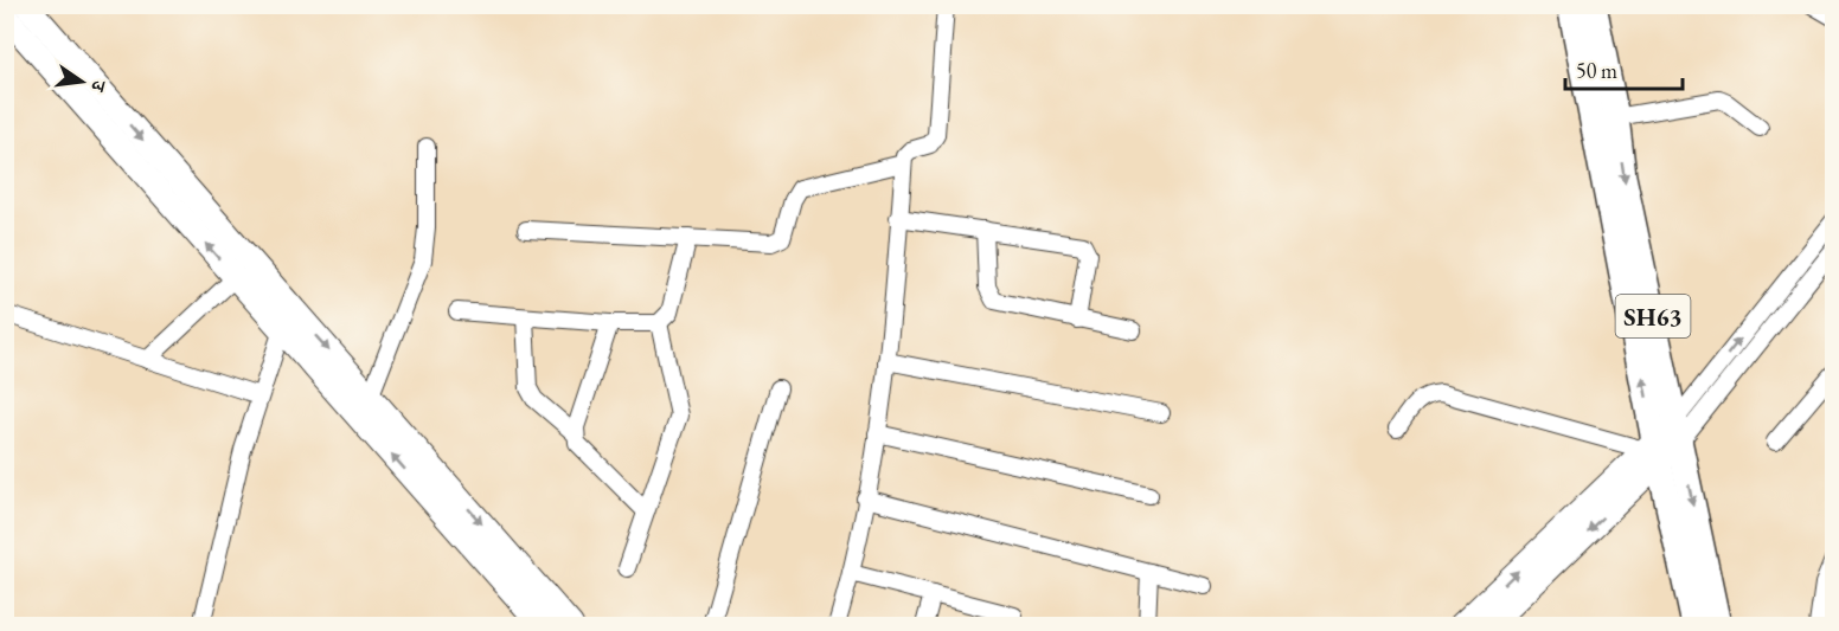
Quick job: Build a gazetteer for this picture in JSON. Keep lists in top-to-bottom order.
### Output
{
  "streets": {
    "main road": ["SH63"]
  },
  "scale_bar": "50 m",
  "north": "right"
}
